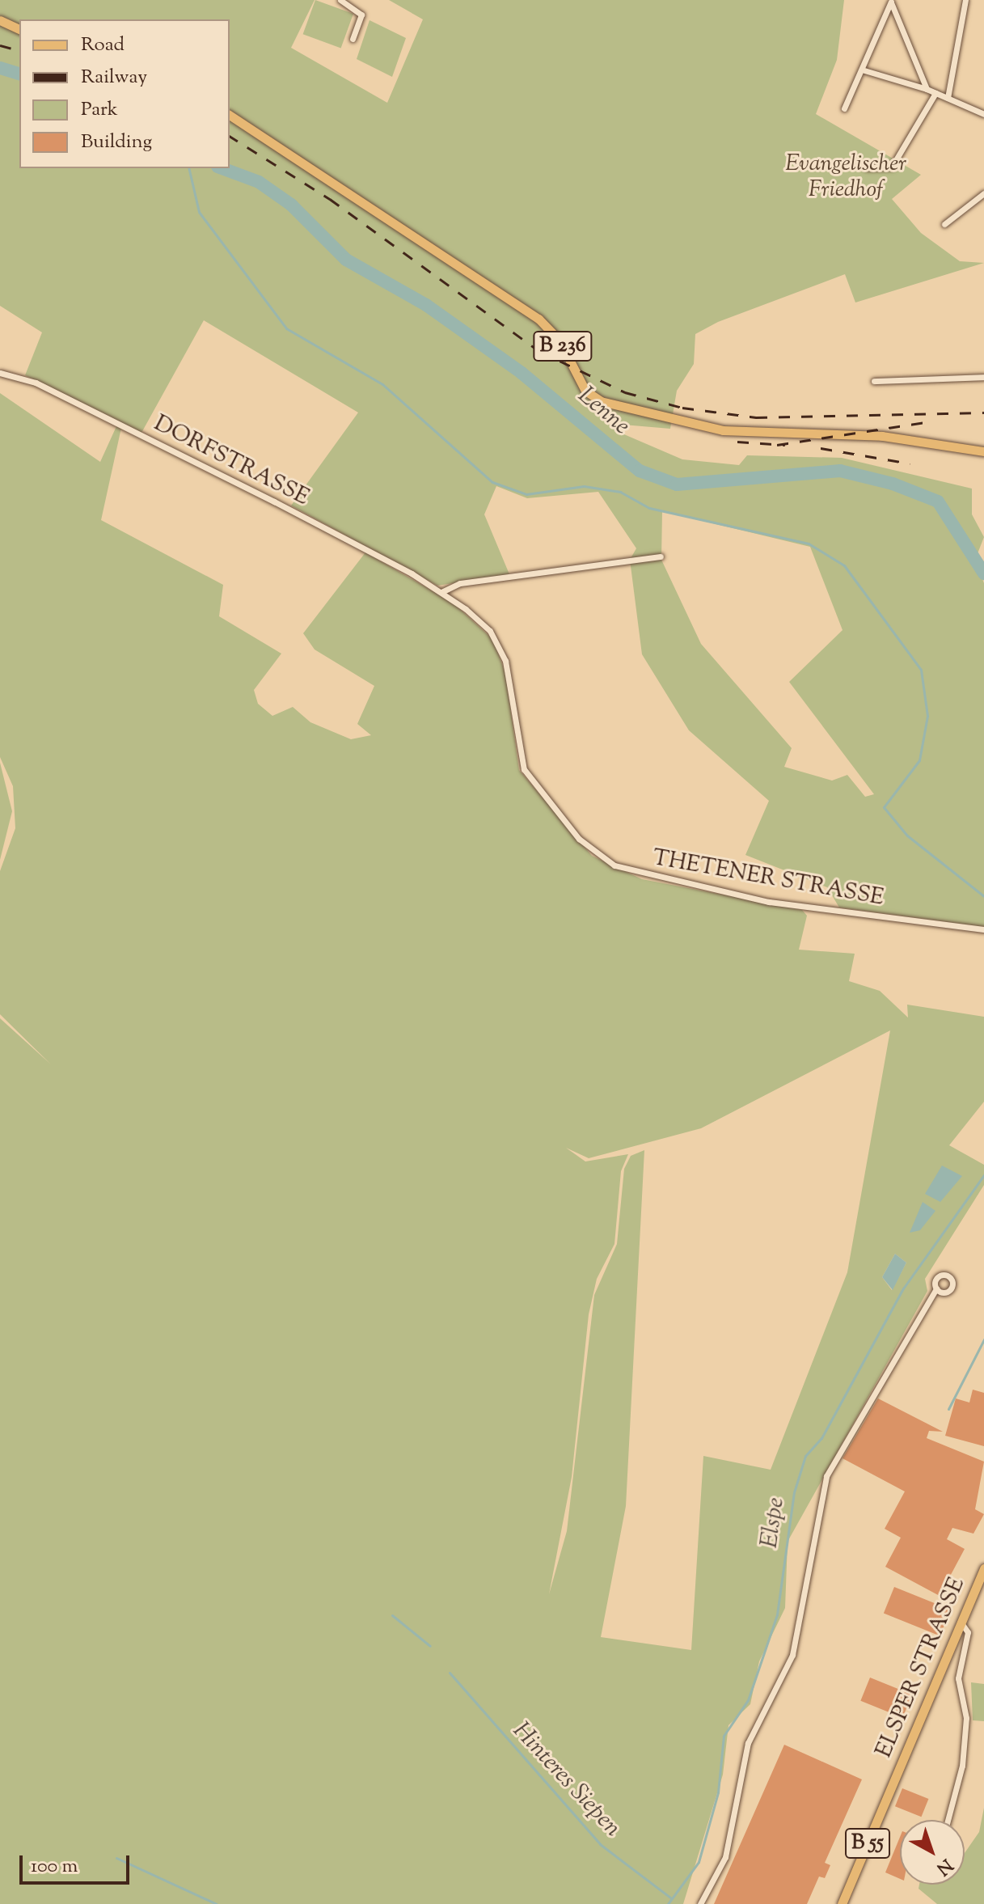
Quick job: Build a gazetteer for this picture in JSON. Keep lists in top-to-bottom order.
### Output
{
  "streets": {
    "main road": ["B 236", "ELSPER STRASSE", "B 55"],
    "street": ["DORFSTRASSE", "THETENER STRASSE"]
  },
  "crossings": [
    ["DORFSTRASSE", "THETENER STRASSE"]
  ],
  "water": ["Lenne", "Elspe", "Hinteres Siepen"],
  "parks": ["Evangelischer Friedhof"],
  "legend": [
    "Road",
    "Railway",
    "Park",
    "Building"
  ],
  "scale_bar": "100 m",
  "north": "bottom right"
}
